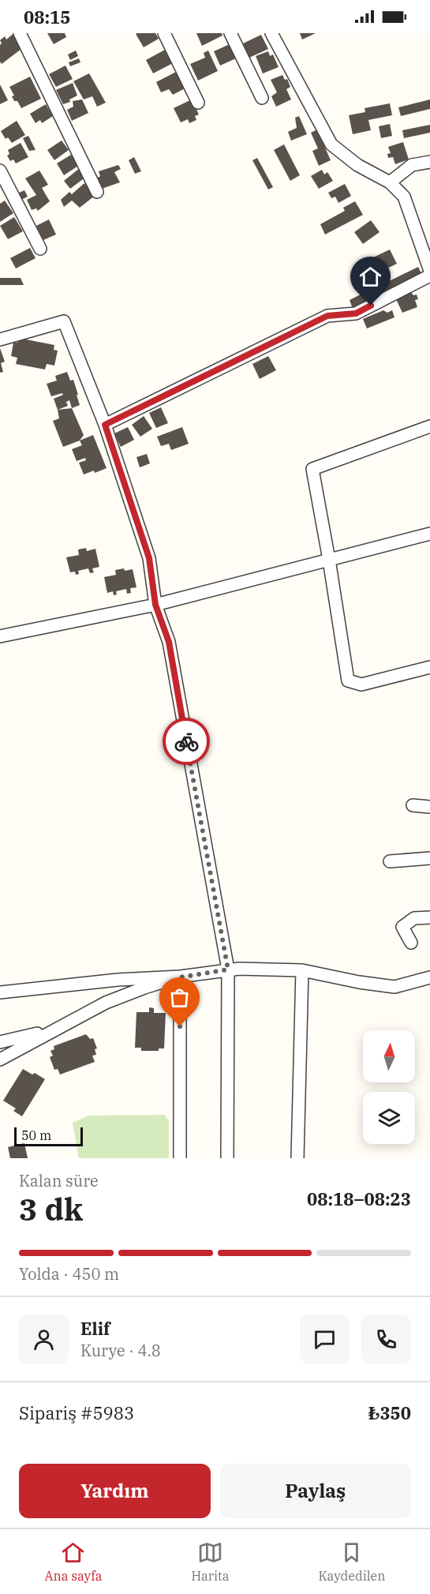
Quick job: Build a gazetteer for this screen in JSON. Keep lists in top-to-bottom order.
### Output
{
  "scale_bar": "50 m",
  "north": "top",
  "page": {
    "status": "08:15",
    "scale": "50 m",
    "heading": ["3 dk", "Kalan süre", "08:18–08:23"],
    "panel": [
      "Elif",
      "Kurye · 4.8",
      "Sipariş #5983",
      "₺350"
    ],
    "bar": "Yolda · 450 m",
    "buttons": ["Yardım", "Paylaş"],
    "tabs": ["Ana sayfa", "Harita", "Kaydedilen"]
  }
}
